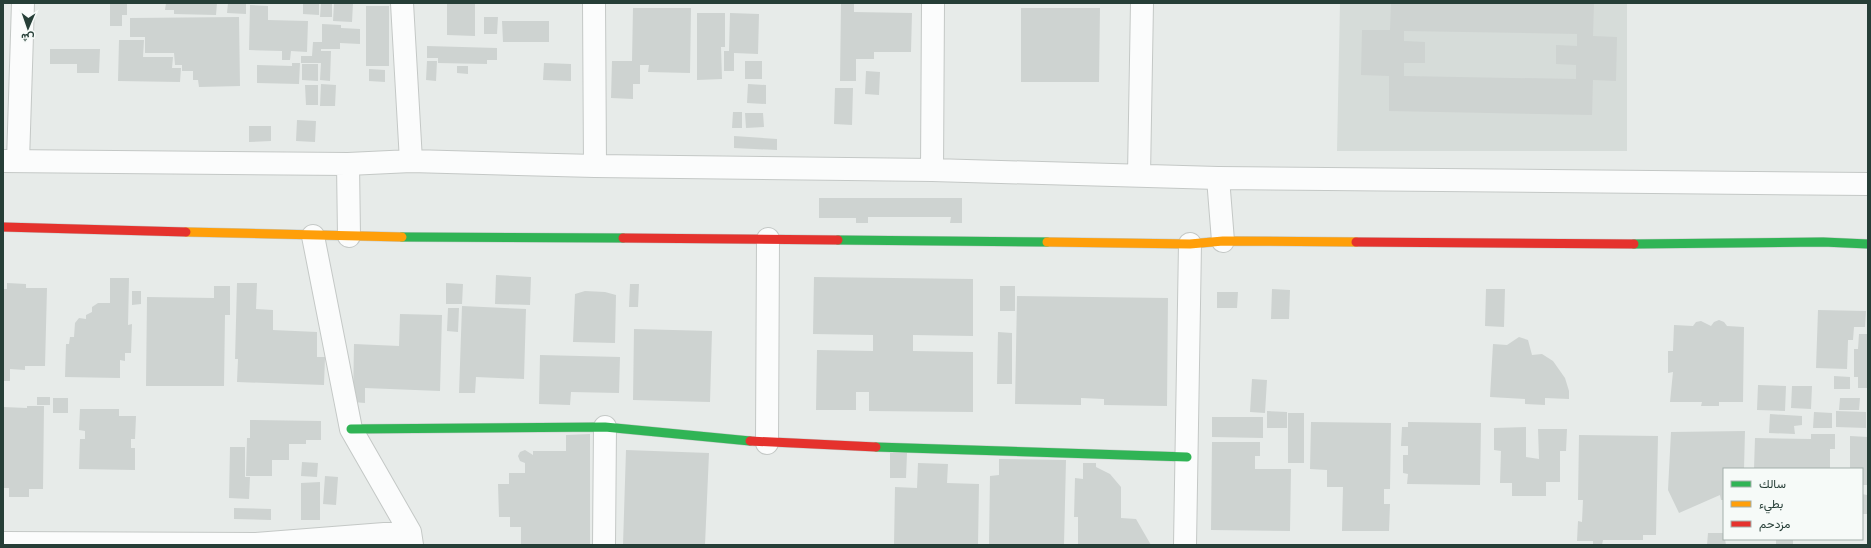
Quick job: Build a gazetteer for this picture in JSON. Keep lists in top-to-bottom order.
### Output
{
  "legend": ["سالك", "بطيء", "مزدحم"],
  "north": "bottom"
}
